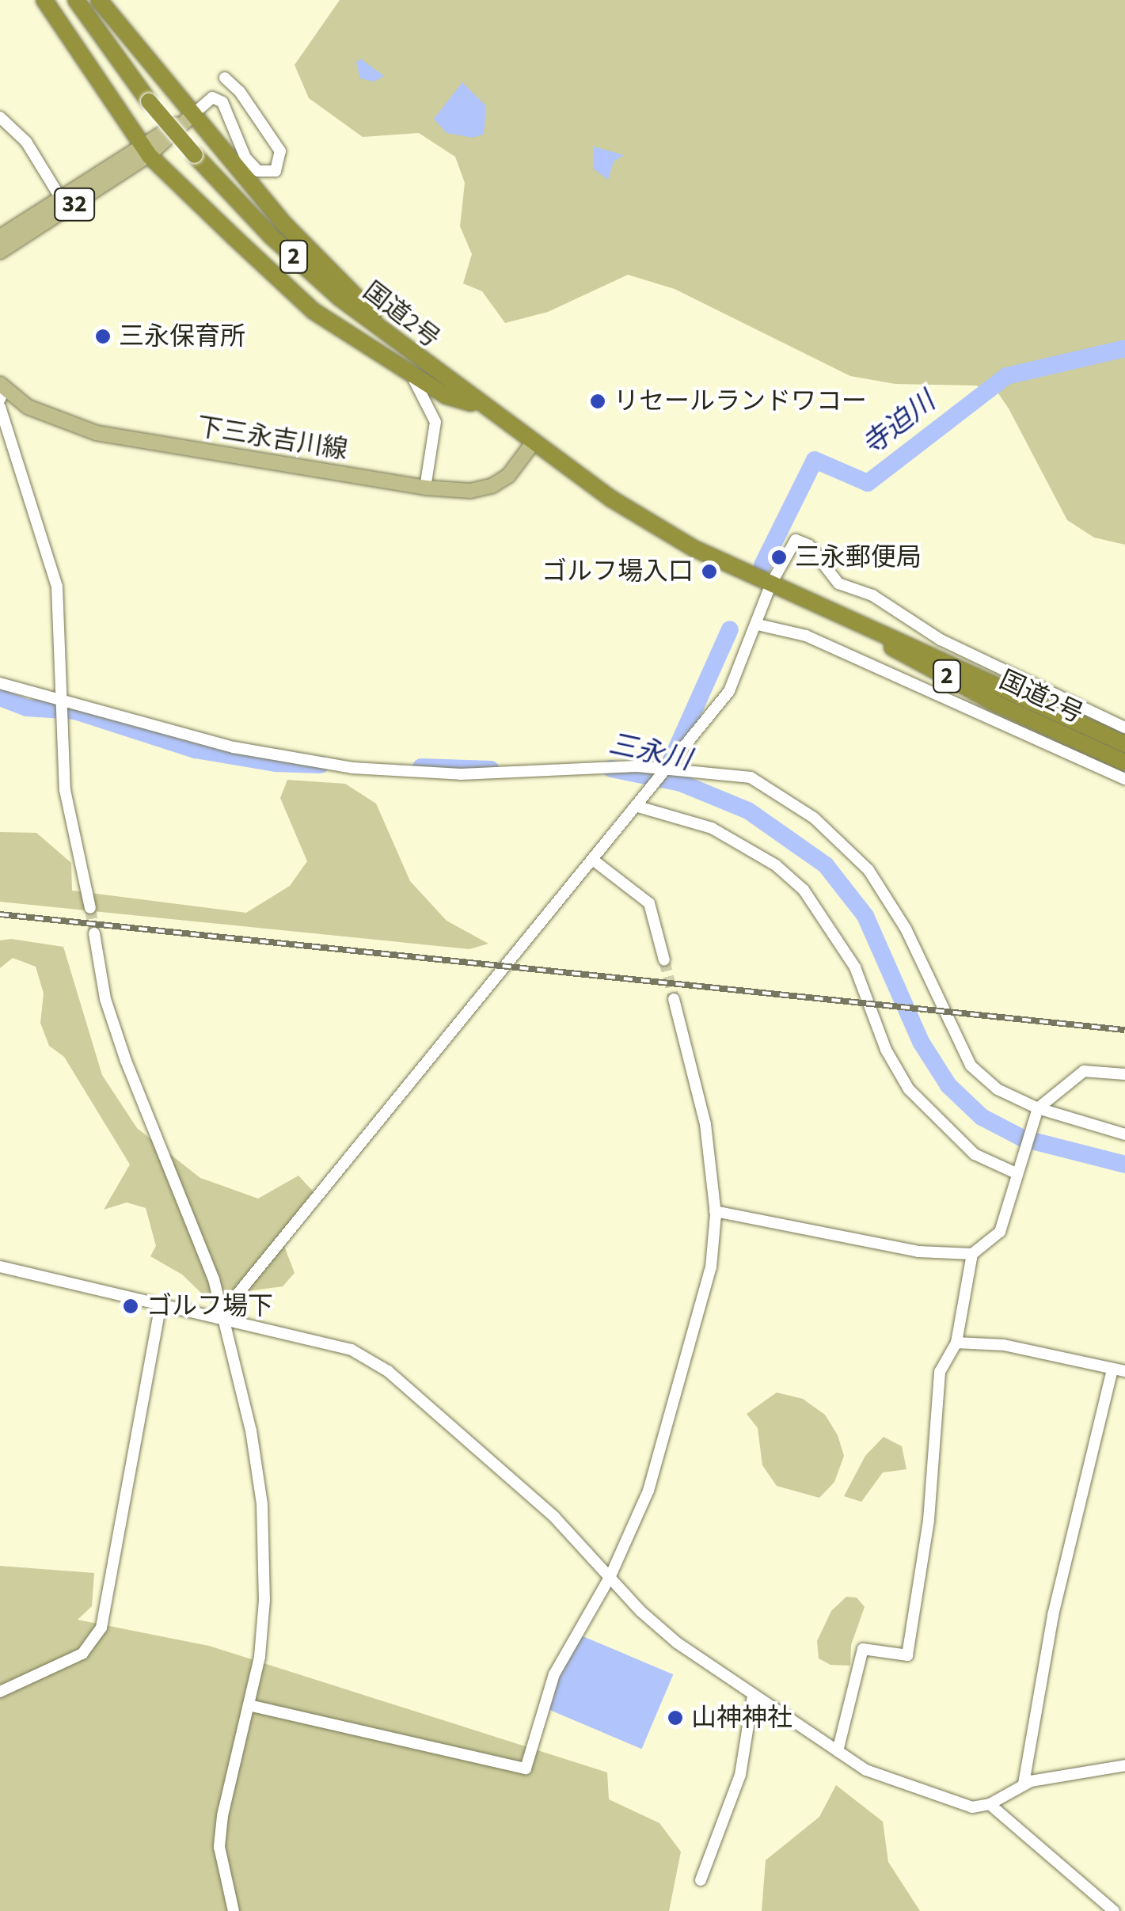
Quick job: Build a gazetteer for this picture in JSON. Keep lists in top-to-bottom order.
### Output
{
  "streets": {
    "highway": ["2", "国道2号"],
    "main road": ["32", "下三永吉川線"]
  },
  "crossings": [
    ["国道2号", "下三永吉川線"]
  ],
  "water": ["寺迫川", "三永川"],
  "places": [
    "三永保育所",
    "リセールランドワコー",
    "三永郵便局",
    "ゴルフ場入口",
    "ゴルフ場下",
    "山神神社"
  ]
}
